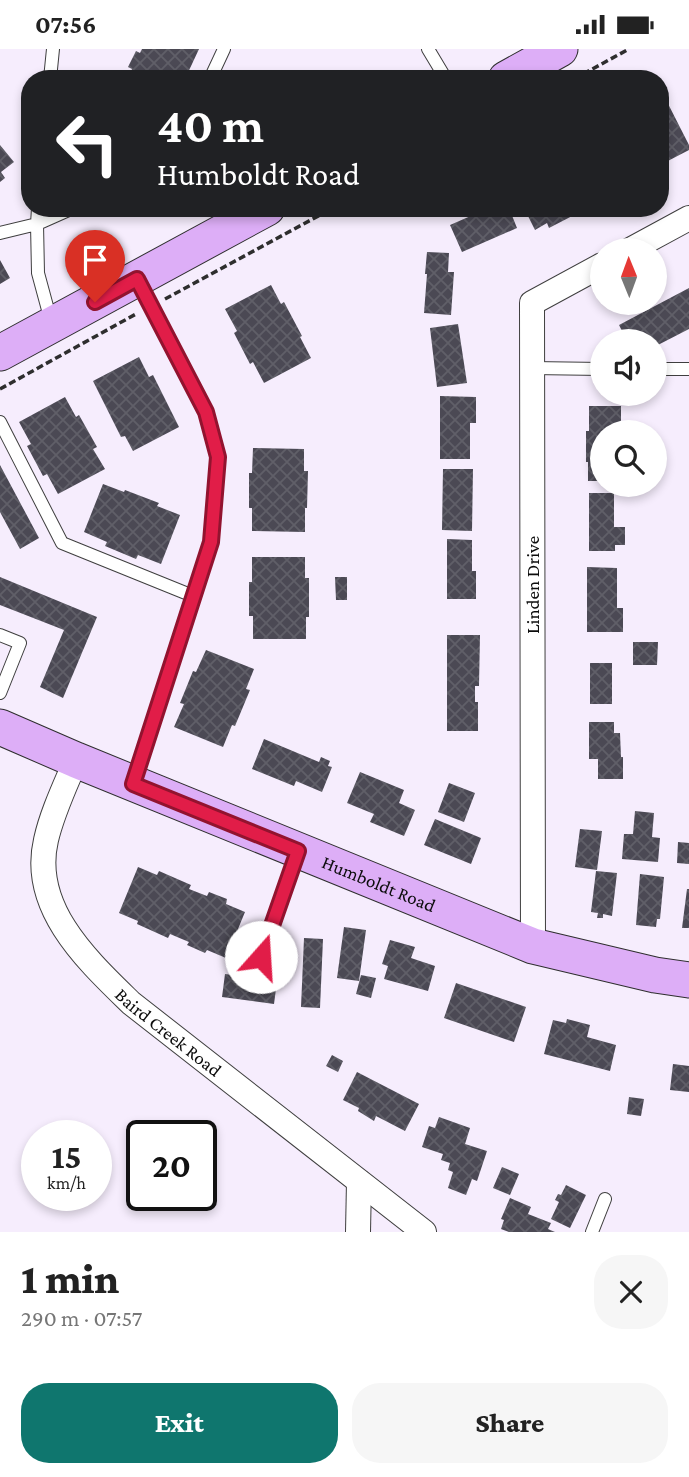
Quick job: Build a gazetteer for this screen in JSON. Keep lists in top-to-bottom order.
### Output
{
  "streets": {
    "street": ["Linden Drive", "Humboldt Road", "Baird Creek Road"]
  },
  "crossings": [
    ["Linden Drive", "Humboldt Road"],
    ["Humboldt Road", "Baird Creek Road"]
  ],
  "north": "top",
  "page": {
    "status": "07:56",
    "turn": ["40 m", "Humboldt Road"],
    "speed": "15 km/h",
    "limit": "20",
    "heading": ["1 min", "290 m · 07:57"],
    "buttons": ["Exit", "Share"]
  }
}
